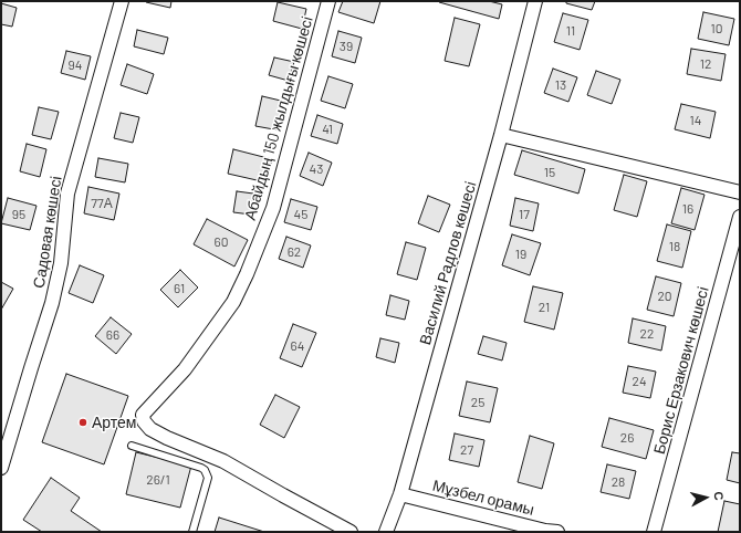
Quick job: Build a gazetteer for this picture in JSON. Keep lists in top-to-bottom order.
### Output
{
  "streets": {
    "street": [
      "Абайдың 150 жылдығы көшесі",
      "Садовая көшесі",
      "Василий Радлов көшесі",
      "Борис Ерзакович көшесі",
      "Мұзбел орамы"
    ]
  },
  "crossings": [
    ["Василий Радлов көшесі", "Мұзбел орамы"]
  ],
  "places": ["Артем"],
  "house_numbers": [
    "10",
    "11",
    "39",
    "12",
    "94",
    "13",
    "14",
    "41",
    "43",
    "15",
    "77А",
    "16",
    "95",
    "45",
    "17",
    "60",
    "18",
    "62",
    "19",
    "61",
    "20",
    "21",
    "22",
    "66",
    "64",
    "24",
    "25",
    "26",
    "27",
    "26/1",
    "28"
  ],
  "north": "right"
}
